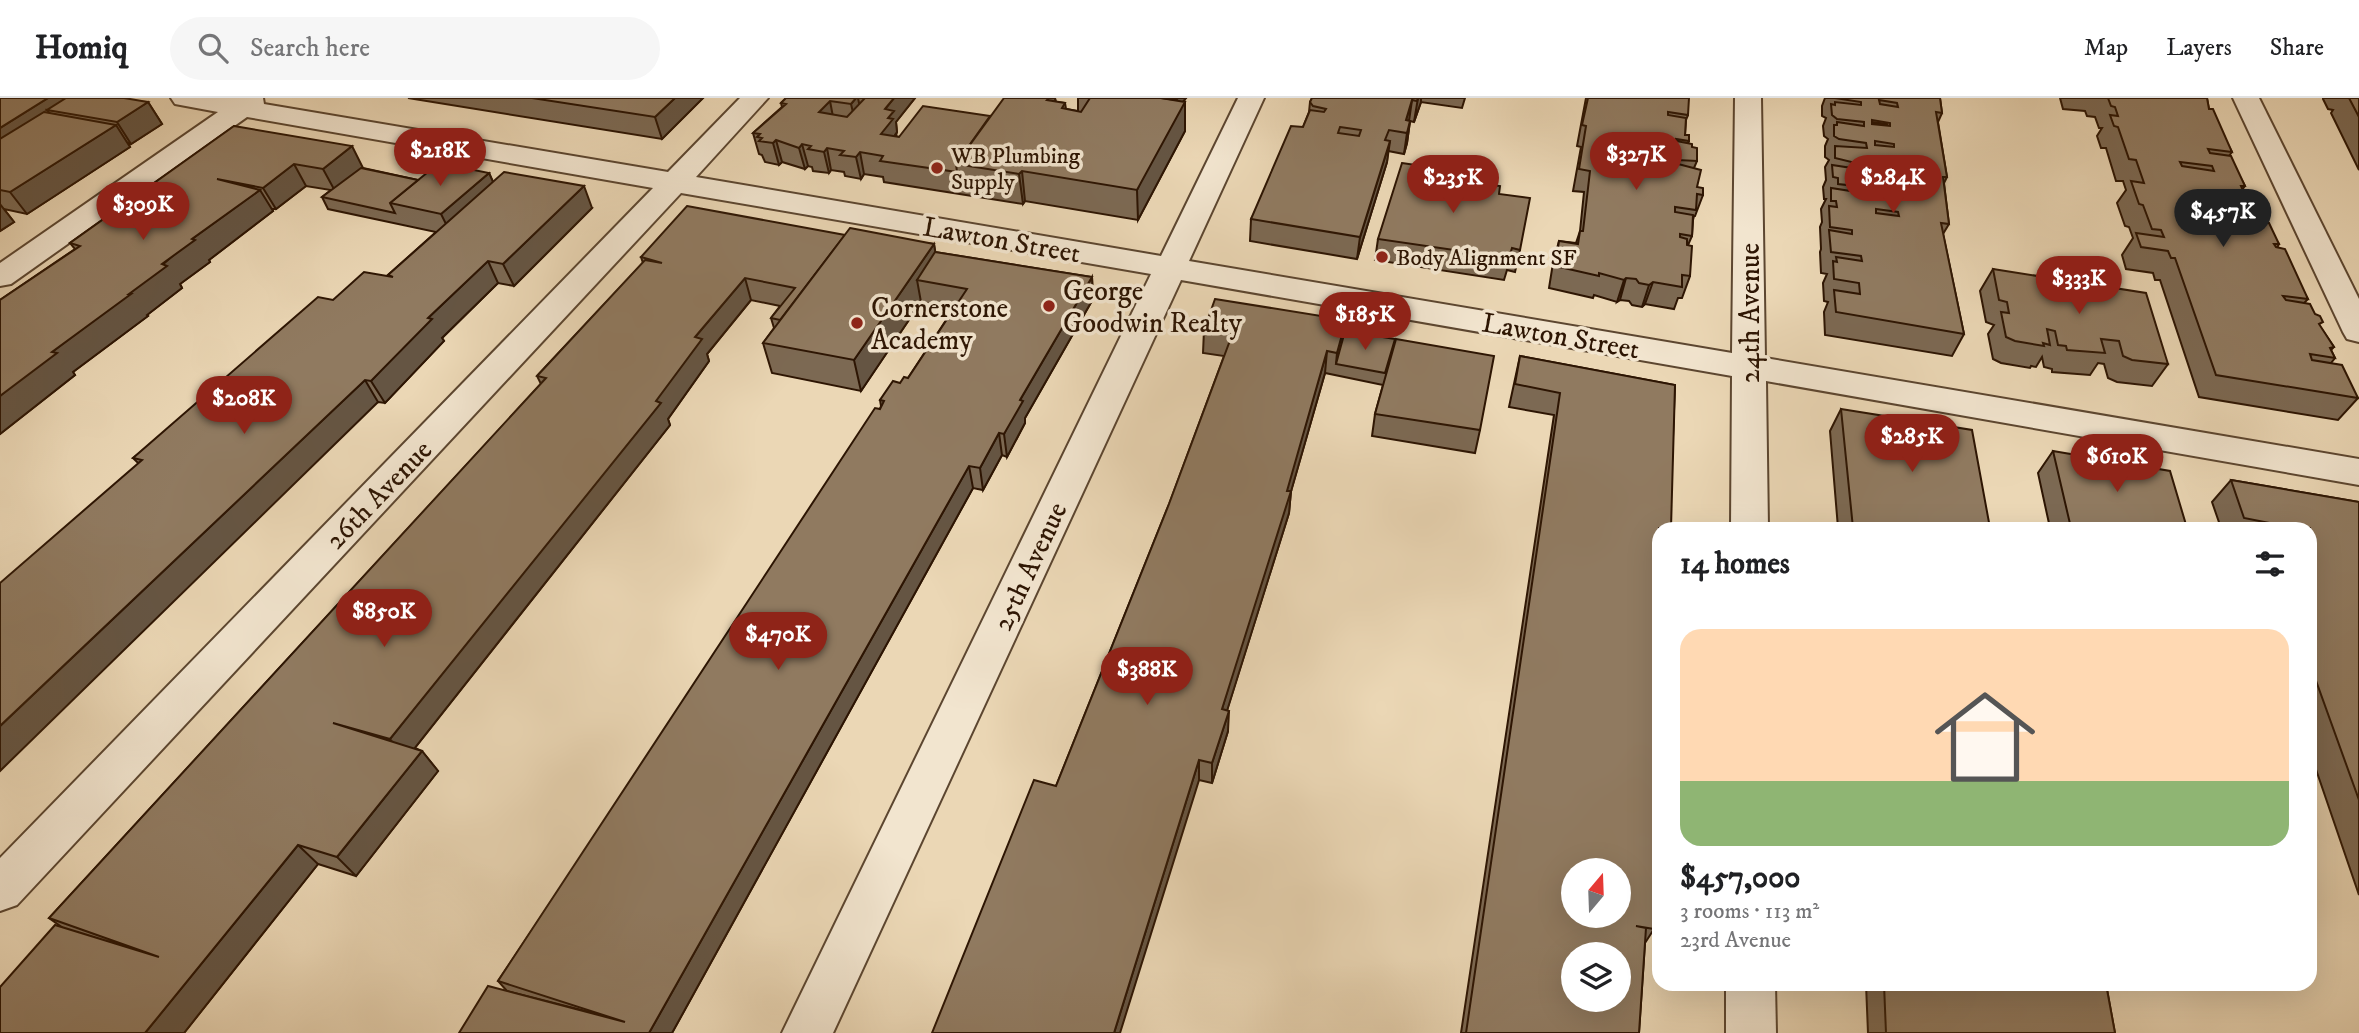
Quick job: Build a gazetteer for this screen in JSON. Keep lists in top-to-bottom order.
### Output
{
  "streets": {
    "street": [
      "Lawton Street",
      "24th Avenue",
      "26th Avenue",
      "25th Avenue"
    ]
  },
  "crossings": [
    ["Lawton Street", "24th Avenue"],
    ["Lawton Street", "26th Avenue"],
    ["Lawton Street", "25th Avenue"]
  ],
  "places": [
    "WB Plumbing Supply",
    "Body Alignment SF",
    "George Goodwin Realty",
    "Cornerstone Academy"
  ],
  "north": "top",
  "page": {
    "header": "Homiq",
    "search": "Search here",
    "nav": ["Map", "Layers", "Share"],
    "price": [
      "$218K",
      "$327K",
      "$235K",
      "$284K",
      "$309K",
      "$457K",
      "$333K",
      "$185K",
      "$208K",
      "$285K",
      "$610K",
      "$850K",
      "$470K",
      "$388K"
    ],
    "heading": "14 homes",
    "list": [
      {
        "name": "$457,000",
        "note": "3 rooms · 113 m² · 23rd Avenue"
      }
    ]
  }
}
